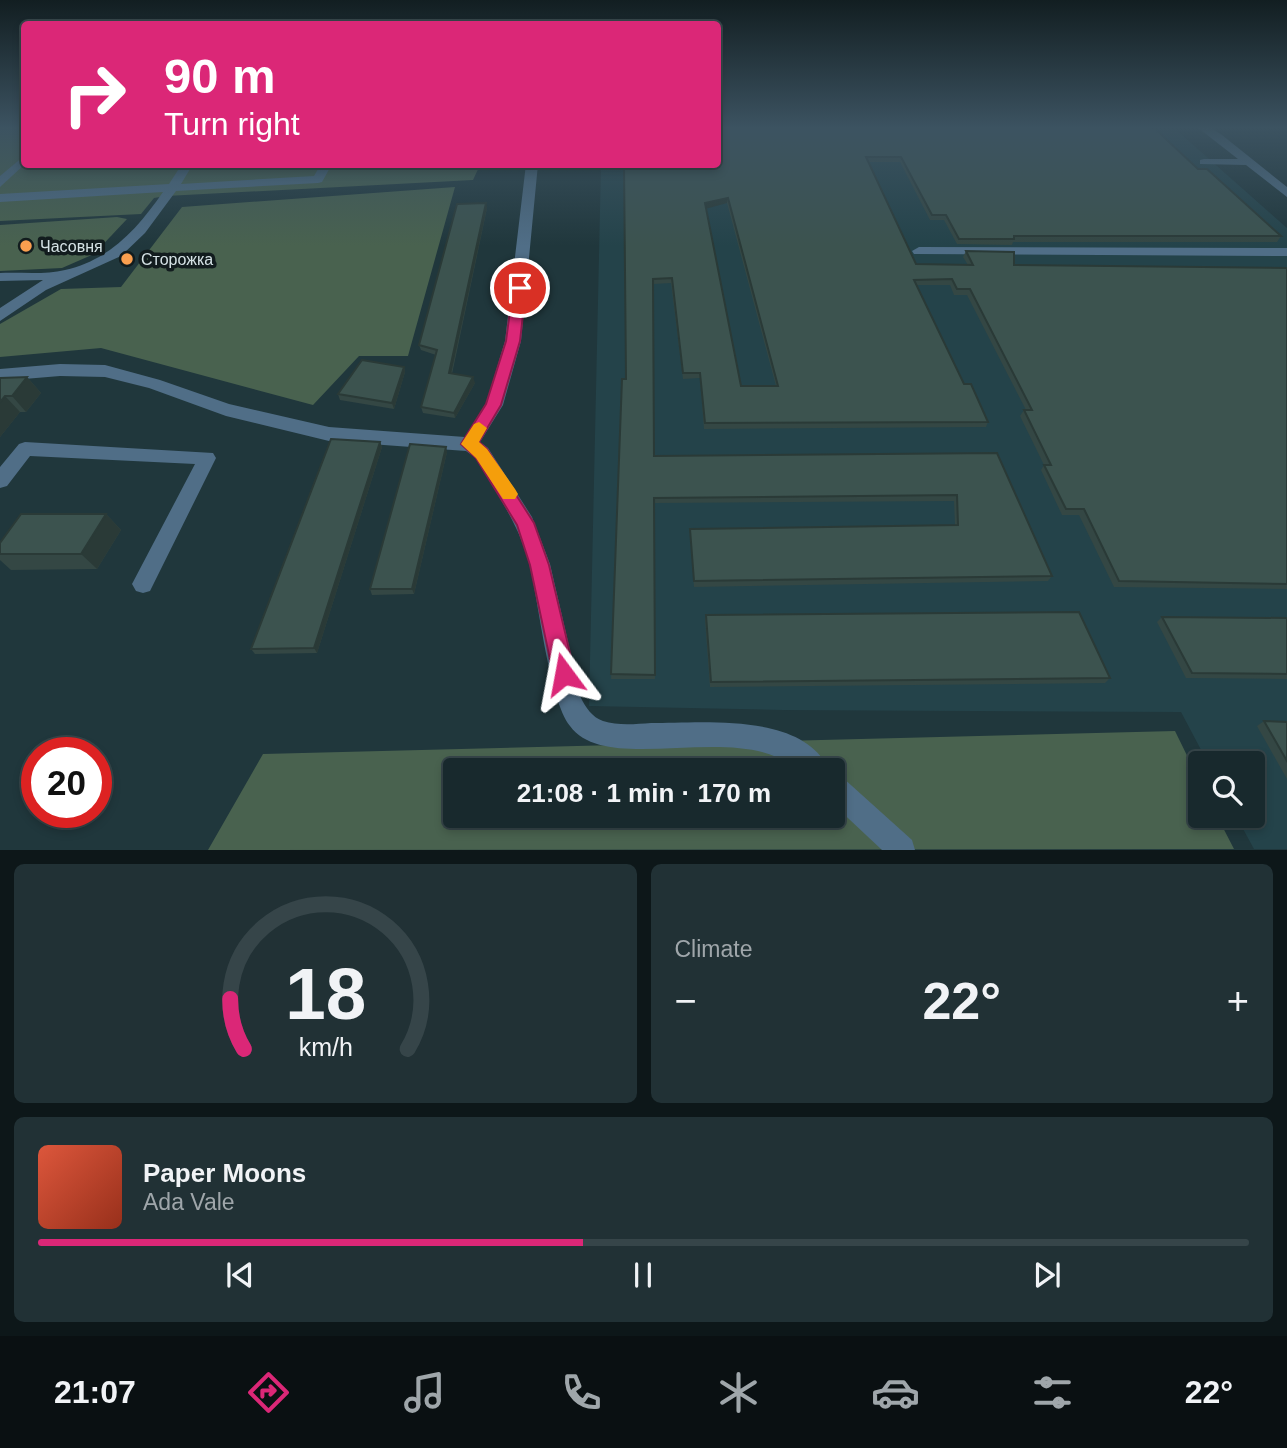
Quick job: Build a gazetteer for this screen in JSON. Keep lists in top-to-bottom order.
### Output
{
  "places": ["Часовня", "Сторожка"],
  "page": {
    "turn": ["90 m", "Turn right"],
    "limit": "20",
    "trip": "21:08 · 1 min · 170 m",
    "tile": "Climate",
    "heat": ["−", "22°", "+"],
    "song": ["Paper Moons", "Ada Vale"],
    "tabs": ["21:07", "22°"],
    "gauge": ["18", "km/h"]
  }
}
